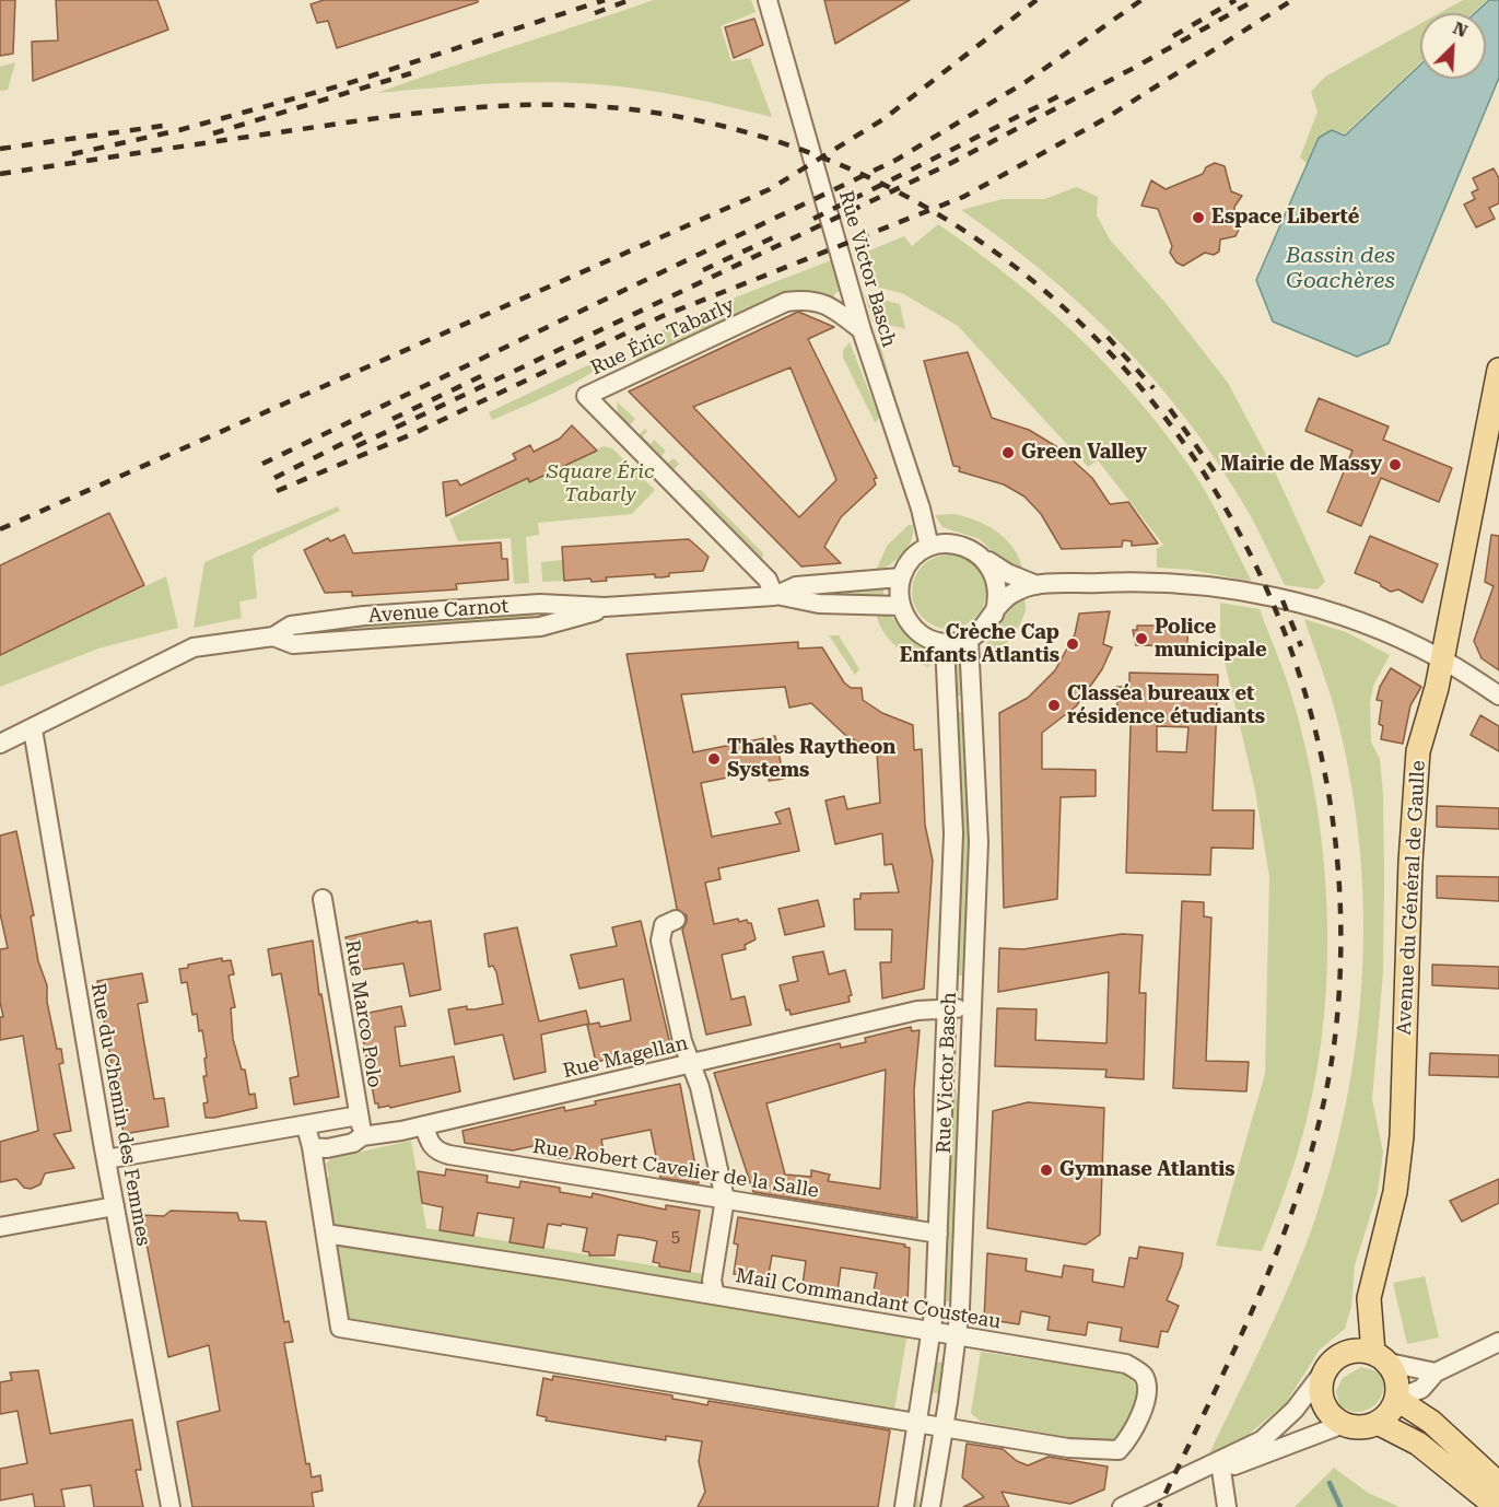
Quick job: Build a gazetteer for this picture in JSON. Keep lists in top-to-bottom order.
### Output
{
  "streets": {
    "main road": ["Avenue du Général de Gaulle"],
    "street": [
      "Rue Victor Basch",
      "Rue Éric Tabarly",
      "Avenue Carnot",
      "Rue Marco Polo",
      "Rue Magellan",
      "Rue du Chemin des Femmes",
      "Rue Robert Cavelier de la Salle",
      "Mail Commandant Cousteau"
    ]
  },
  "crossings": [
    ["Rue Victor Basch", "Rue Éric Tabarly"],
    ["Rue Victor Basch", "Avenue Carnot"],
    ["Rue Victor Basch", "Rue Magellan"],
    ["Rue Victor Basch", "Rue Robert Cavelier de la Salle"],
    ["Rue Victor Basch", "Mail Commandant Cousteau"],
    ["Rue Éric Tabarly", "Avenue Carnot"],
    ["Avenue Carnot", "Rue du Chemin des Femmes"],
    ["Rue Marco Polo", "Rue Magellan"],
    ["Rue Magellan", "Rue Robert Cavelier de la Salle"]
  ],
  "water": ["Bassin des Goachères"],
  "parks": ["Square Éric Tabarly"],
  "places": [
    "Espace Liberté",
    "Green Valley",
    "Mairie de Massy",
    "Police municipale",
    "Crèche Cap Enfants Atlantis",
    "Classéa bureaux et résidence étudiants",
    "Thales Raytheon Systems",
    "Gymnase Atlantis"
  ],
  "house_numbers": ["5"],
  "north": "top right"
}
